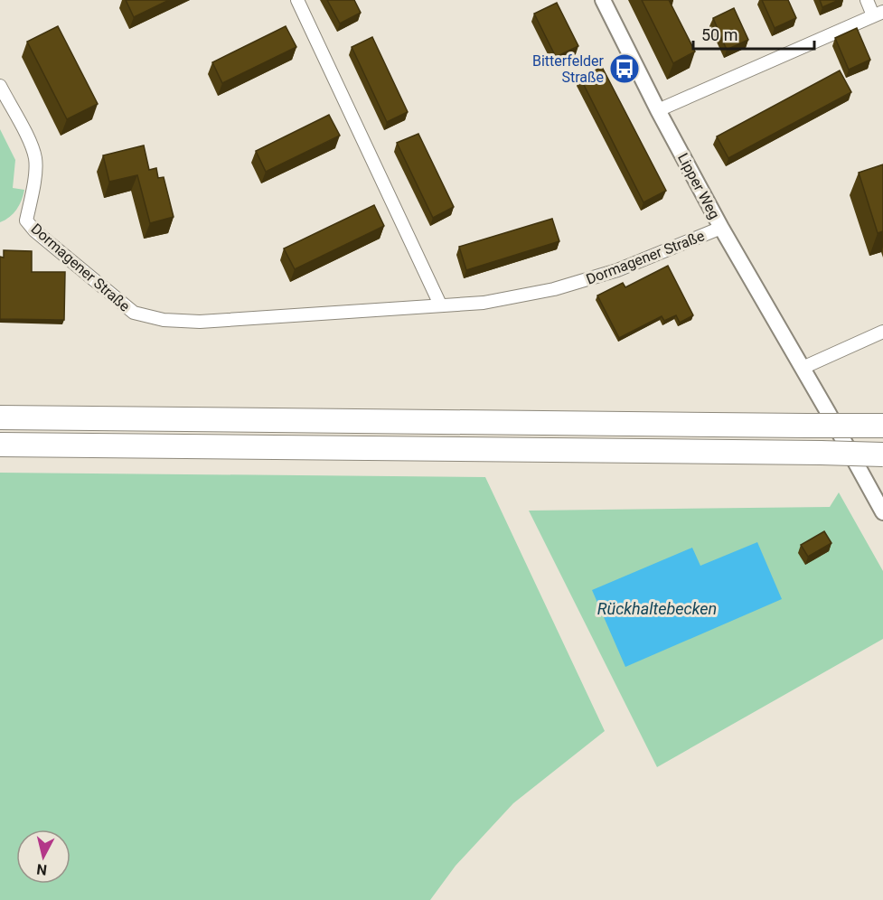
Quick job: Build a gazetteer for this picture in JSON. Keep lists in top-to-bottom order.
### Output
{
  "streets": {
    "street": ["Lipper Weg", "Dormagener Straße"]
  },
  "crossings": [
    ["Lipper Weg", "Dormagener Straße"]
  ],
  "water": ["Rückhaltebecken"],
  "places": {
    "bus stop": ["Bitterfelder Straße"]
  },
  "scale_bar": "50 m",
  "north": "bottom"
}
